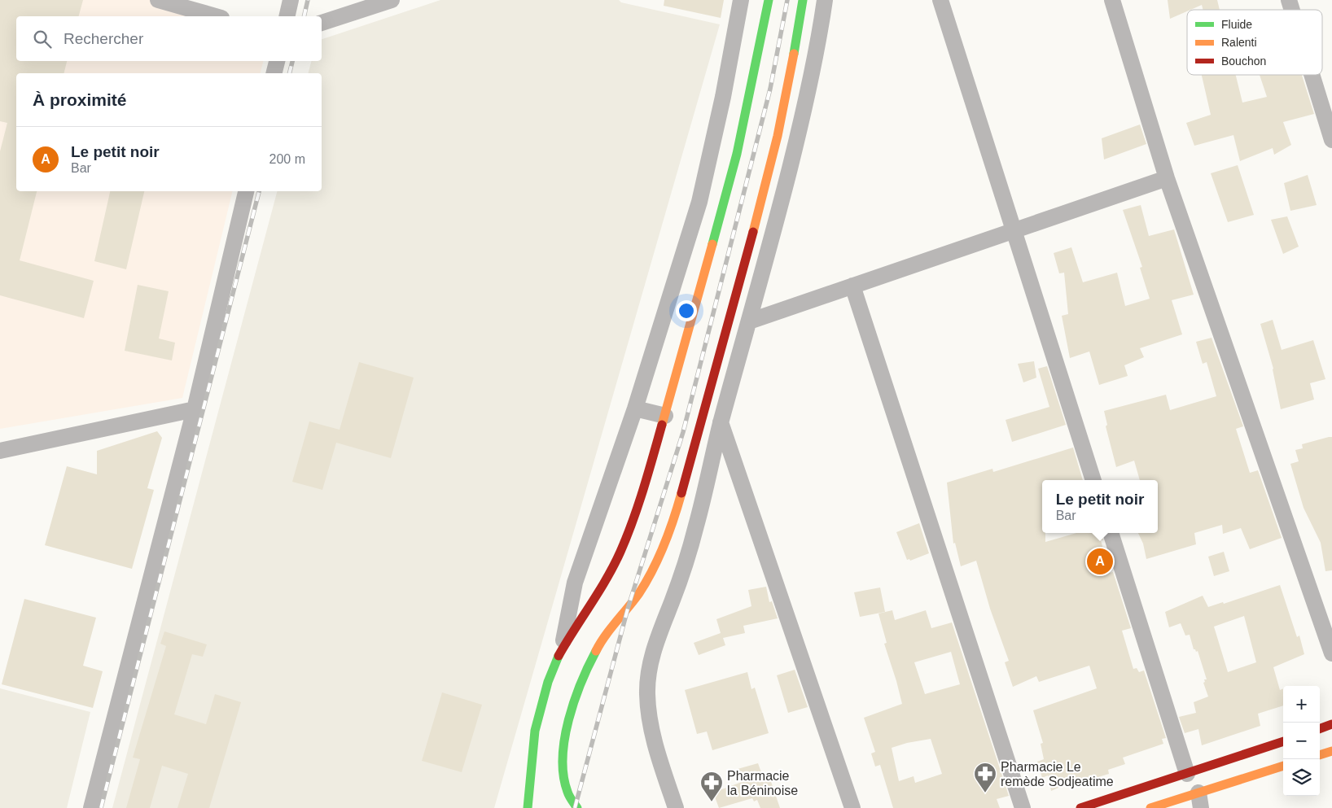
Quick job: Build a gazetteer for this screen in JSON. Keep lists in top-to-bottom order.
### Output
{
  "places": {
    "pharmacy": ["Pharmacie Le remède Sodjeatime", "Pharmacie la Béninoise"]
  },
  "legend": ["Fluide", "Ralenti", "Bouchon"],
  "page": {
    "search": "Rechercher",
    "heading": "À proximité",
    "list": [
      {
        "mark": "A",
        "name": "Le petit noir",
        "note": "Bar",
        "value": "200 m"
      }
    ],
    "popup": ["Le petit noir", "Bar"],
    "pins": "A",
    "map_buttons": ["+", "−"]
  }
}
